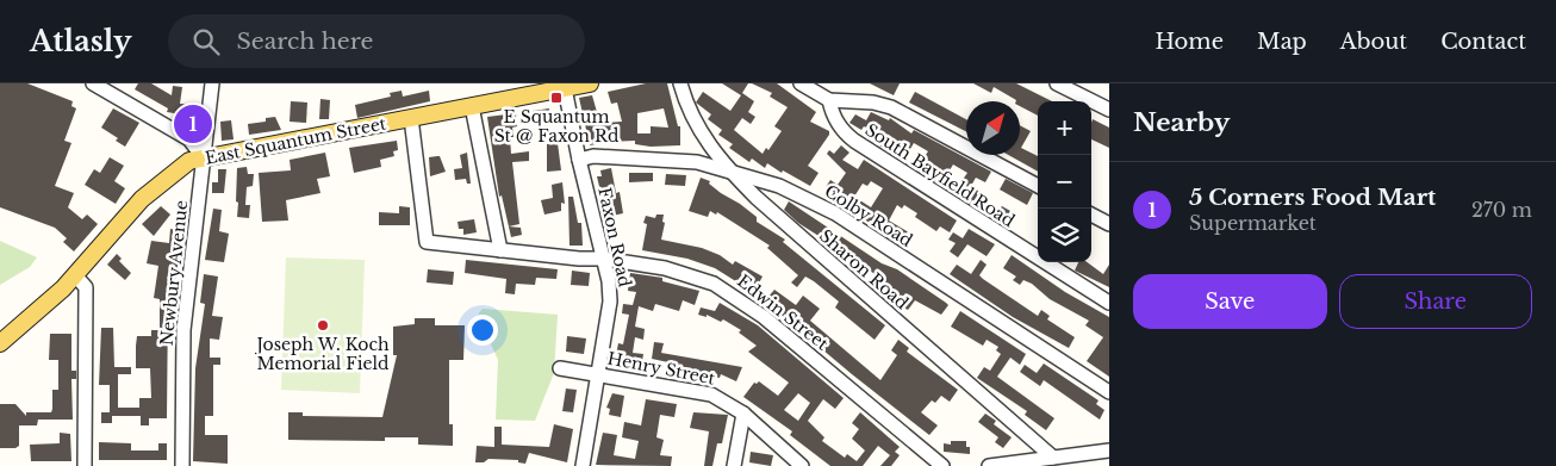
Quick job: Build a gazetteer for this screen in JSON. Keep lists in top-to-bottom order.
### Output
{
  "streets": {
    "main road": ["East Squantum Street"],
    "street": [
      "South Bayfield Road",
      "Colby Road",
      "Faxon Road",
      "Sharon Road",
      "Newbury Avenue",
      "Edwin Street",
      "Henry Street"
    ]
  },
  "crossings": [
    ["East Squantum Street", "Faxon Road"],
    ["East Squantum Street", "Newbury Avenue"],
    ["East Squantum Street", "Edwin Street"],
    ["Colby Road", "Faxon Road"],
    ["Colby Road", "Sharon Road"],
    ["Faxon Road", "Edwin Street"],
    ["Faxon Road", "Henry Street"]
  ],
  "places": {
    "transit": ["E Squantum St @ Faxon Rd"],
    "other": ["Joseph W. Koch Memorial Field"]
  },
  "north": "top right",
  "page": {
    "header": "Atlasly",
    "search": "Search here",
    "nav": [
      "Home",
      "Map",
      "About",
      "Contact"
    ],
    "heading": "Nearby",
    "map_buttons": ["+", "−"],
    "pins": "1",
    "list": [
      {
        "mark": "1",
        "name": "5 Corners Food Mart",
        "note": "Supermarket",
        "value": "270 m"
      }
    ],
    "buttons": ["Save", "Share"]
  }
}
